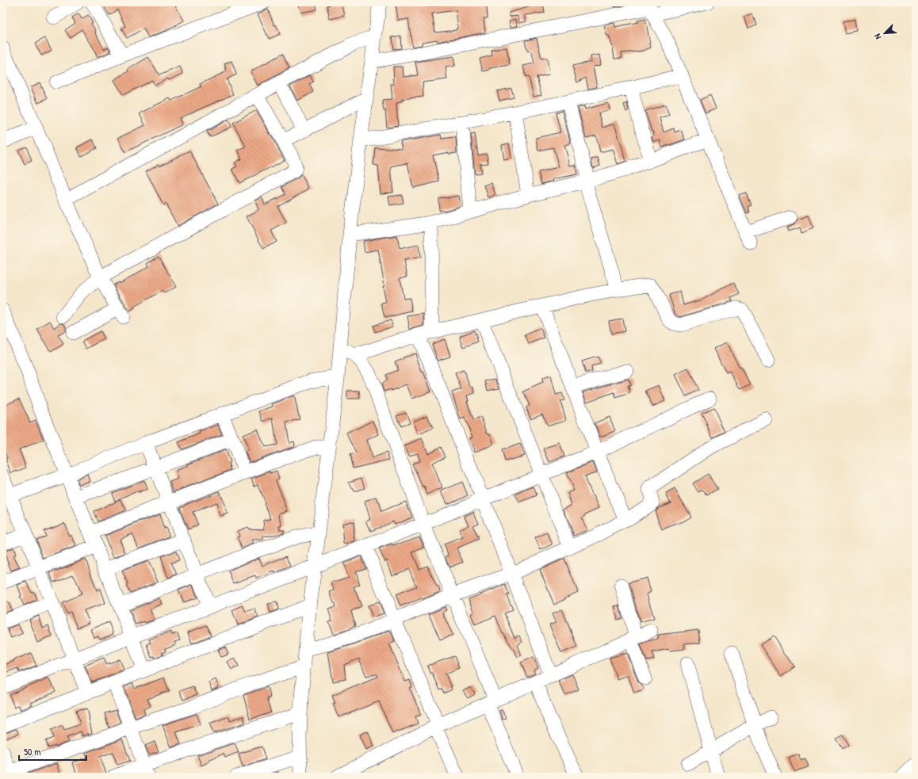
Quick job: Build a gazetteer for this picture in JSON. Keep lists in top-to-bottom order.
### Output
{
  "scale_bar": "50 m",
  "north": "bottom left"
}
